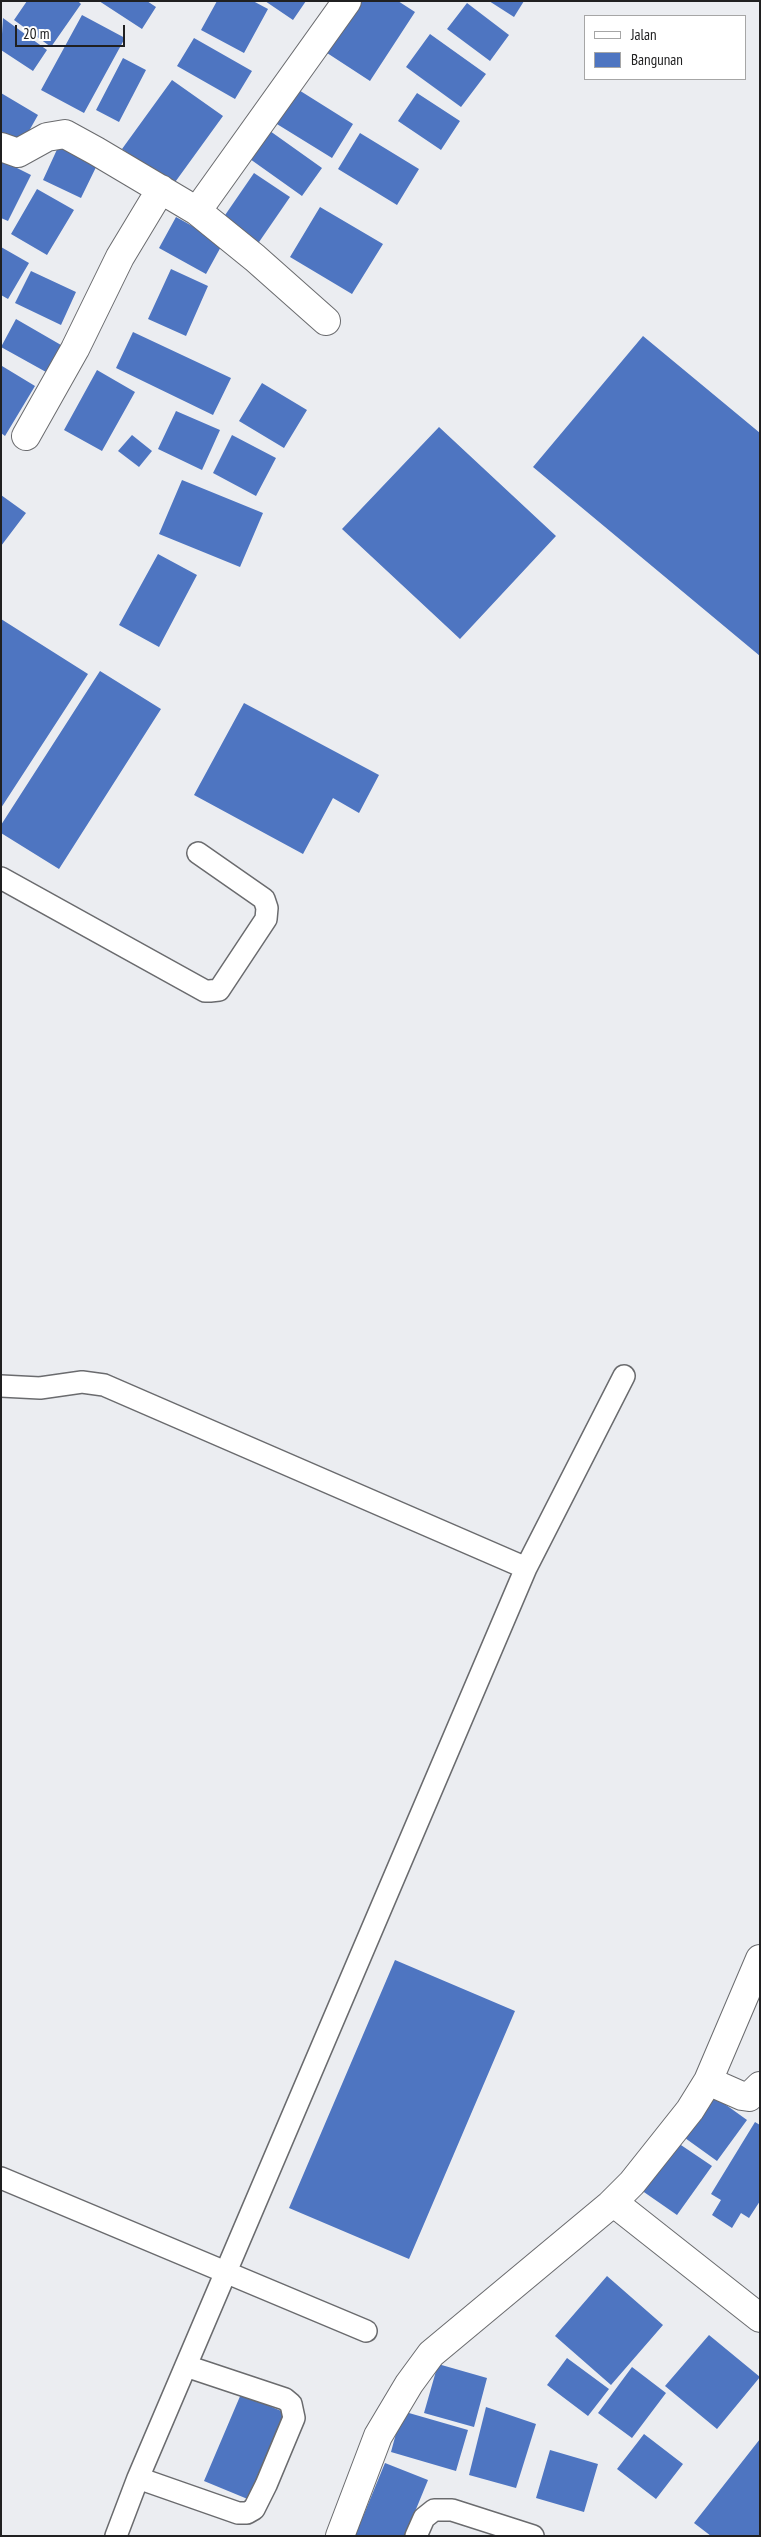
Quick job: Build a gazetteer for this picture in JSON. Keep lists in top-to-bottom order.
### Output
{
  "legend": ["Jalan", "Bangunan"],
  "scale_bar": "20 m"
}
